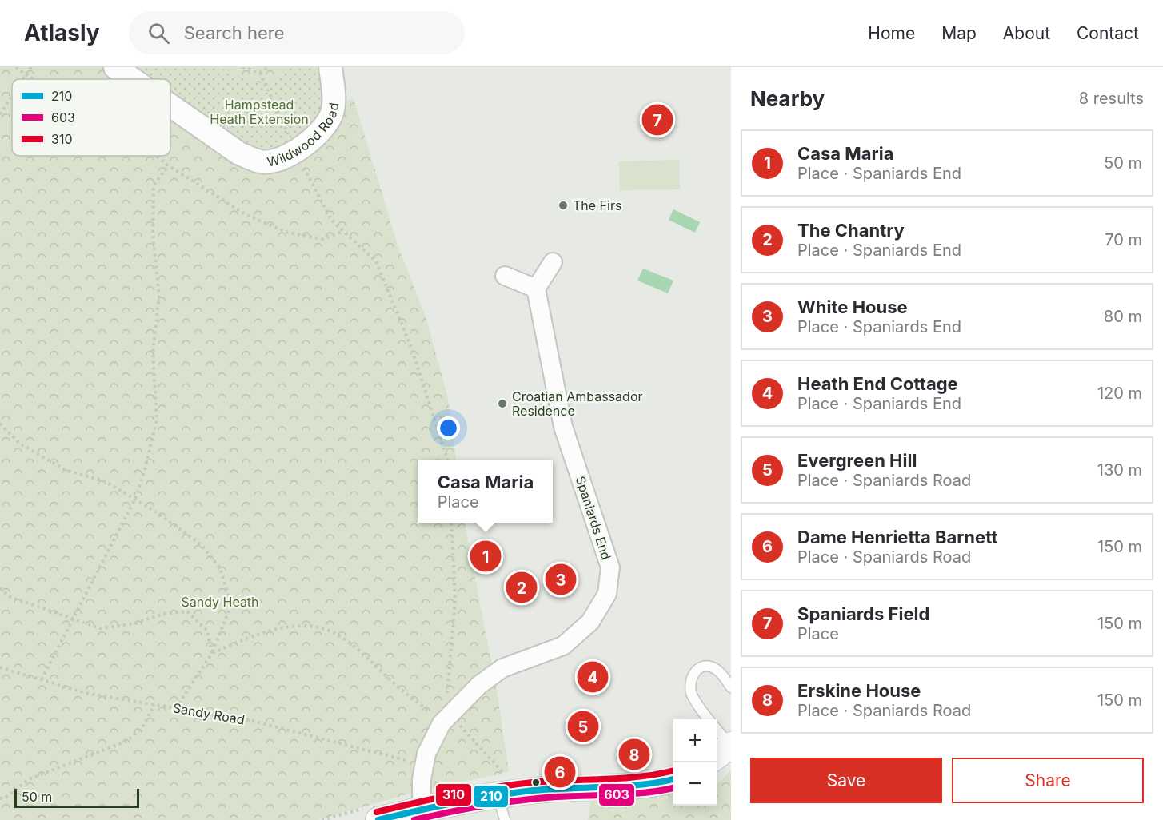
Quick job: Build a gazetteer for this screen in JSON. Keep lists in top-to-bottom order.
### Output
{
  "streets": {
    "street": ["Wildwood Road", "Spaniards End"],
    "path": ["Sandy Road"]
  },
  "parks": ["Hampstead Heath Extension", "Sandy Heath"],
  "places": ["The Firs", "Croatian Ambassador Residence"],
  "lines": ["transit line 310", "transit line 210", "transit line 603"],
  "legend": ["210", "603", "310"],
  "scale_bar": "50 m",
  "page": {
    "header": "Atlasly",
    "search": "Search here",
    "nav": [
      "Home",
      "Map",
      "About",
      "Contact"
    ],
    "heading": ["Nearby", "8 results"],
    "pins": [
      "7",
      "1",
      "3",
      "2",
      "4",
      "5",
      "8",
      "6"
    ],
    "list": [
      {
        "mark": "1",
        "name": "Casa Maria",
        "note": "Place · Spaniards End",
        "value": "50 m"
      },
      {
        "mark": "2",
        "name": "The Chantry",
        "note": "Place · Spaniards End",
        "value": "70 m"
      },
      {
        "mark": "3",
        "name": "White House",
        "note": "Place · Spaniards End",
        "value": "80 m"
      },
      {
        "mark": "4",
        "name": "Heath End Cottage",
        "note": "Place · Spaniards End",
        "value": "120 m"
      },
      {
        "mark": "5",
        "name": "Evergreen Hill",
        "note": "Place · Spaniards Road",
        "value": "130 m"
      },
      {
        "mark": "6",
        "name": "Dame Henrietta Barnett",
        "note": "Place · Spaniards Road",
        "value": "150 m"
      },
      {
        "mark": "7",
        "name": "Spaniards Field",
        "note": "Place",
        "value": "150 m"
      },
      {
        "mark": "8",
        "name": "Erskine House",
        "note": "Place · Spaniards Road",
        "value": "150 m"
      }
    ],
    "popup": ["Casa Maria", "Place"],
    "map_buttons": ["+", "−"],
    "buttons": ["Save", "Share"],
    "scale": "50 m"
  }
}
